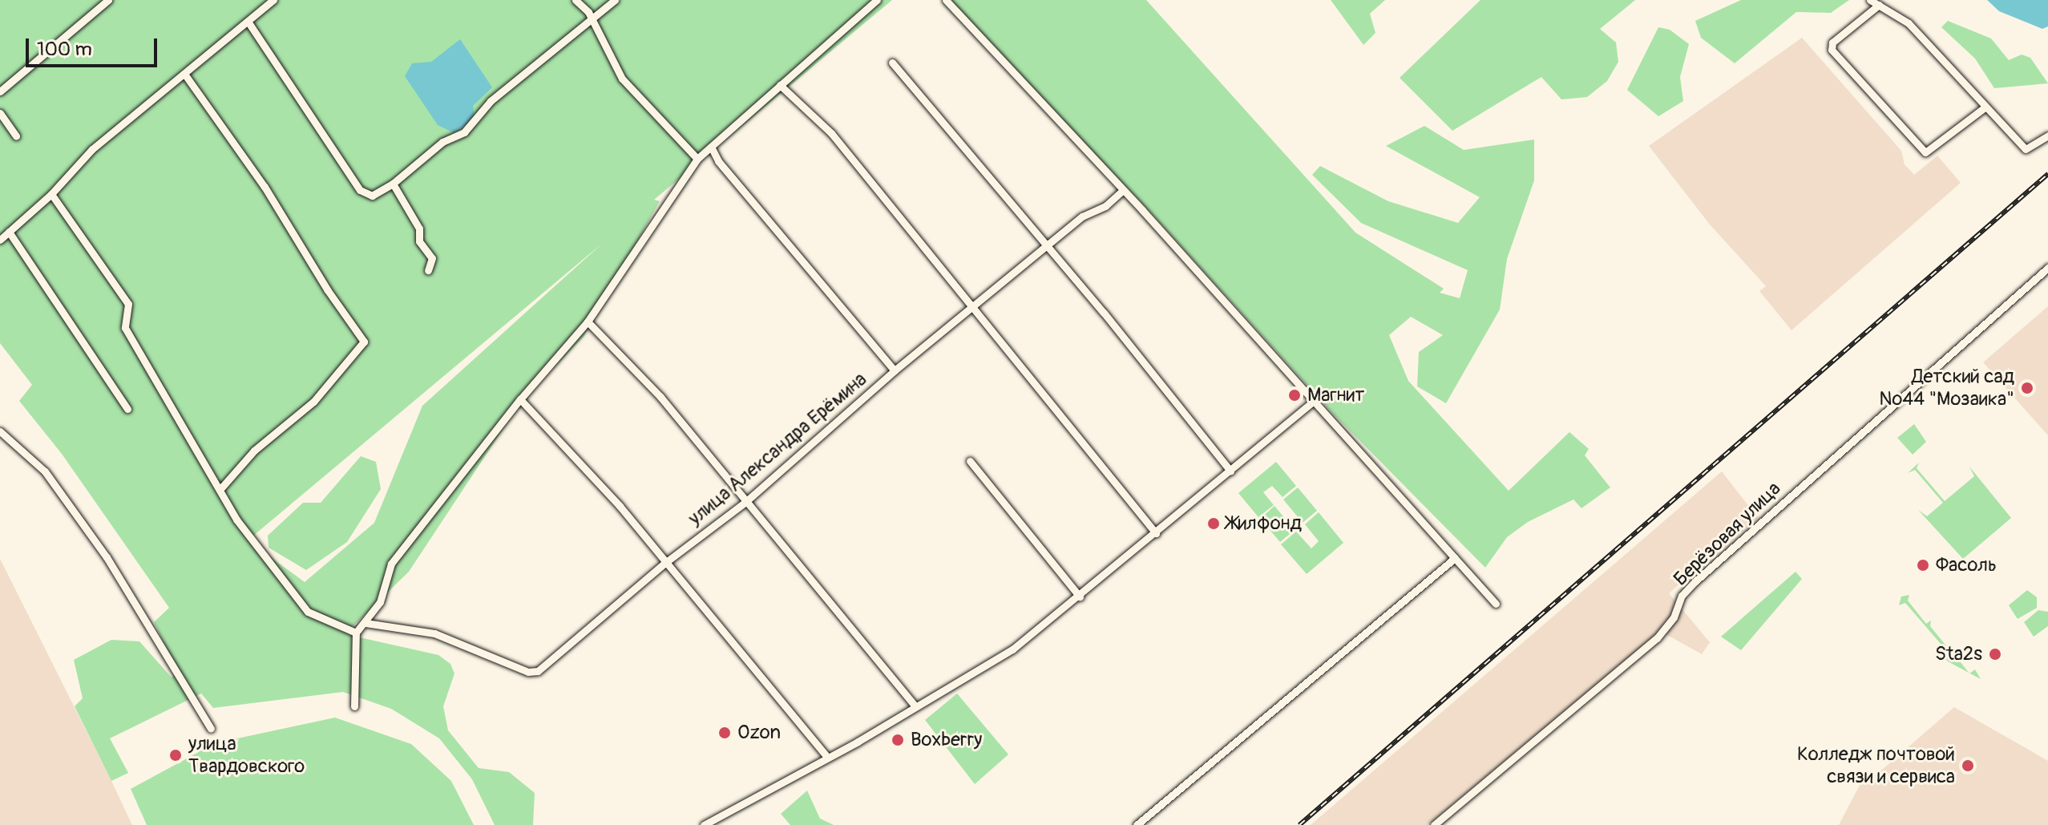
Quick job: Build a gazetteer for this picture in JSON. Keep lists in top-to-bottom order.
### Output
{
  "streets": {
    "street": ["улица Александра Ерёмина", "Берёзовая улица"]
  },
  "places": [
    "Детский сад №44 \"Мозаика\"",
    "Магнит",
    "Жилфонд",
    "Фасоль",
    "Sta2s",
    "Ozon",
    "Boxberry",
    "улица Твардовского",
    "Колледж почтовой связи и сервиса"
  ],
  "scale_bar": "100 m"
}
